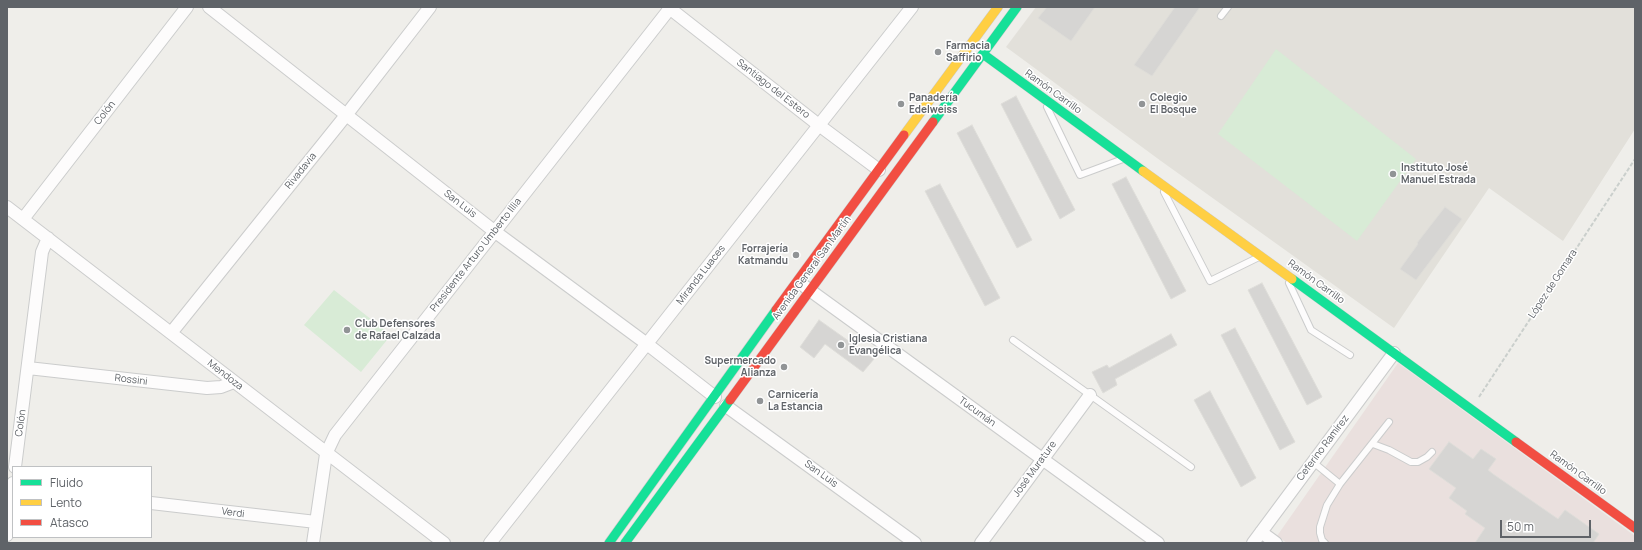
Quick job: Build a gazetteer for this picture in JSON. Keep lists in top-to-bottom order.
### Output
{
  "streets": {
    "main road": ["Ramón Carrillo", "Avenida General San Martín"],
    "street": [
      "Santiago del Estero",
      "Colón",
      "Rivadavia",
      "San Luis",
      "Presidente Arturo Umberto Illia",
      "Miranda Luaces",
      "Mendoza",
      "Rossini",
      "Tucumán",
      "Ceferino Ramírez",
      "José Murature",
      "Verdi"
    ],
    "path": ["López de Gomara"]
  },
  "crossings": [
    ["Santiago del Estero", "Presidente Arturo Umberto Illia"],
    ["Santiago del Estero", "Avenida General San Martín"],
    ["Santiago del Estero", "Miranda Luaces"],
    ["Ramón Carrillo", "Avenida General San Martín"],
    ["Ramón Carrillo", "López de Gomara"],
    ["Ramón Carrillo", "Ceferino Ramírez"],
    ["Colón", "Mendoza"],
    ["Colón", "Rossini"],
    ["Rivadavia", "San Luis"],
    ["Rivadavia", "Mendoza"],
    ["San Luis", "Presidente Arturo Umberto Illia"],
    ["San Luis", "Avenida General San Martín"],
    ["San Luis", "Miranda Luaces"],
    ["Presidente Arturo Umberto Illia", "Mendoza"],
    ["Presidente Arturo Umberto Illia", "Verdi"],
    ["Avenida General San Martín", "Tucumán"],
    ["Mendoza", "Rossini"],
    ["Tucumán", "José Murature"]
  ],
  "places": [
    "Farmacia Saffirio",
    "Panadería Edelweiss",
    "Colegio El Bosque",
    "Instituto José Manuel Estrada",
    "Forrajería Katmandu",
    "Club Defensores de Rafael Calzada",
    "Iglesia Cristiana Evangélica",
    "Supermercado Alianza",
    "Carnicería La Estancia"
  ],
  "legend": ["Fluido", "Lento", "Atasco"],
  "scale_bar": "50 m"
}
